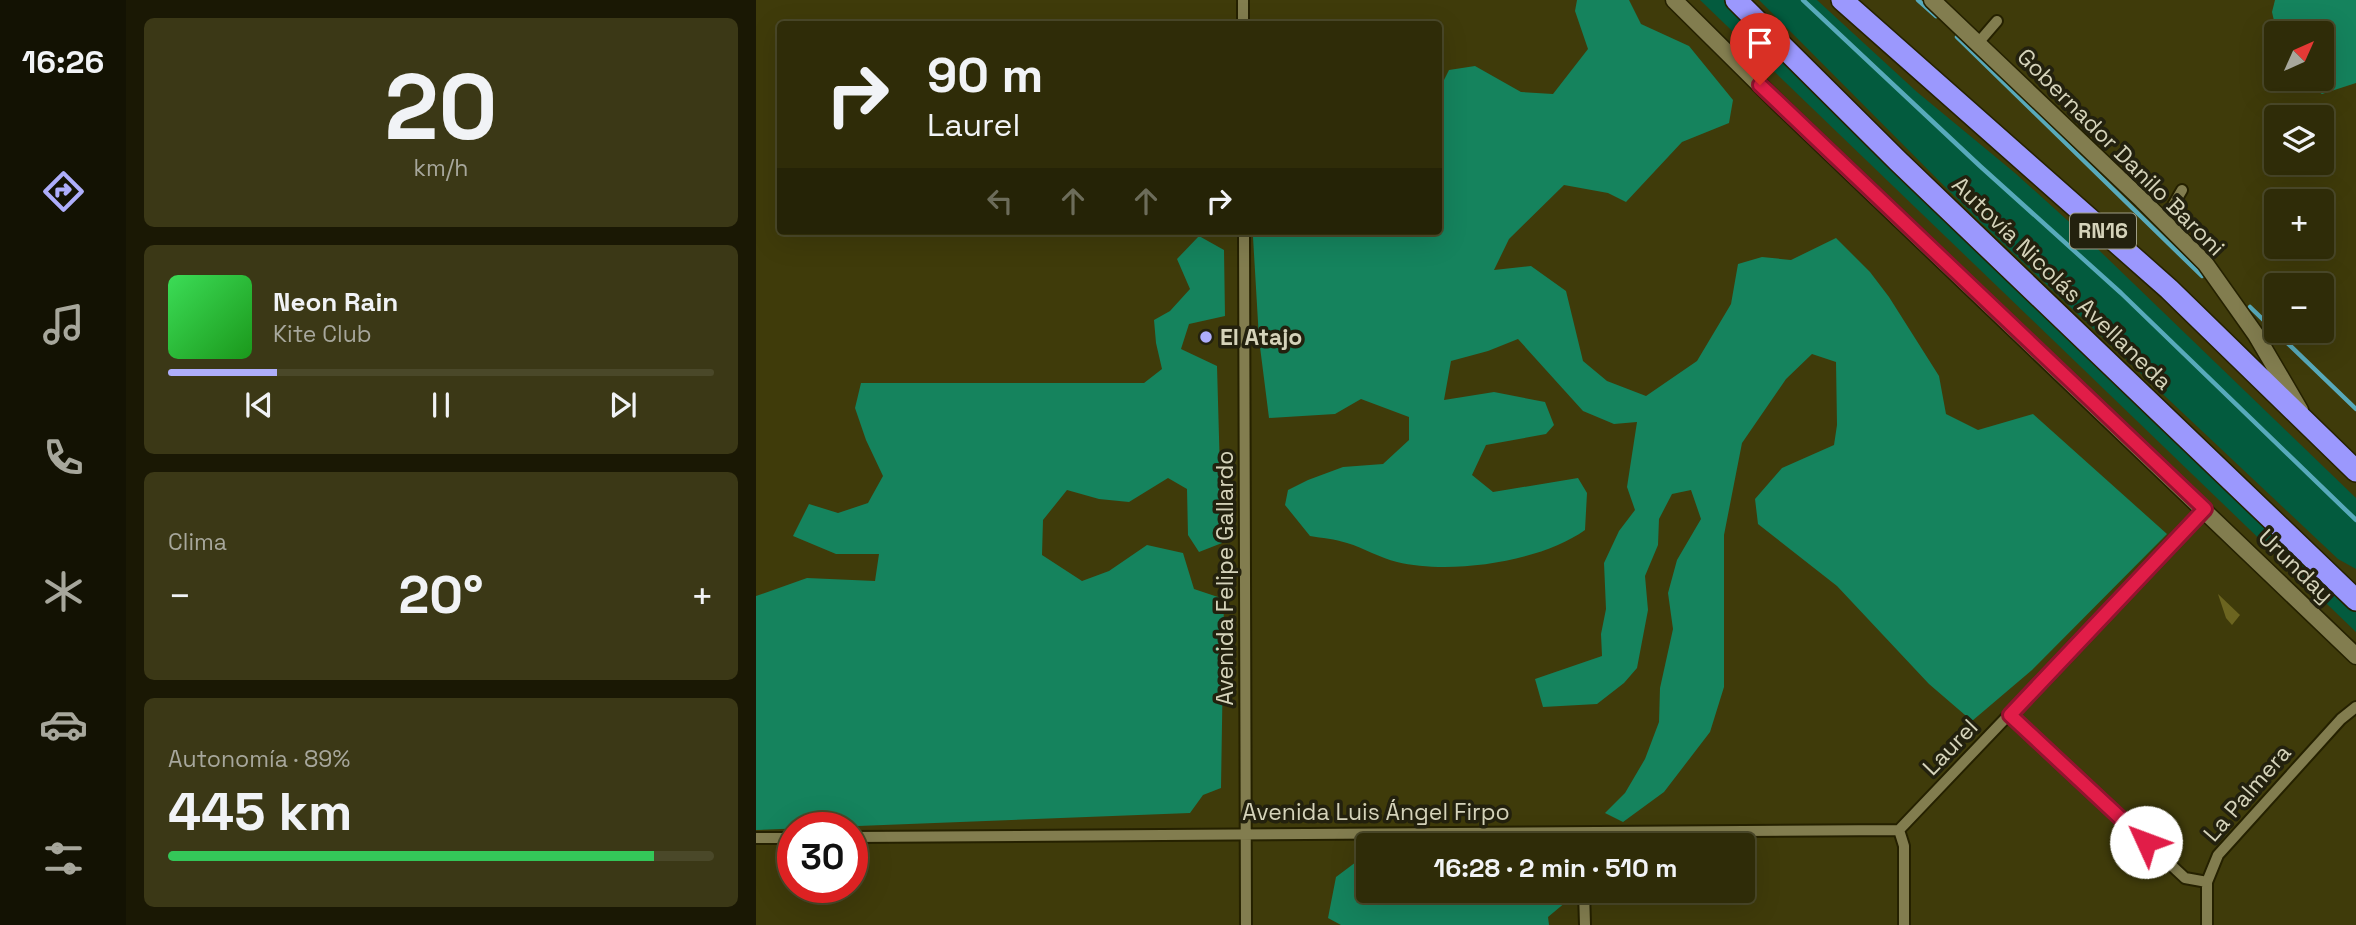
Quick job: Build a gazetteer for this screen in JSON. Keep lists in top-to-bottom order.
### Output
{
  "streets": {
    "highway": ["RN16", "Autovía Nicolás Avellaneda"],
    "street": [
      "Gobernador Danilo Baroni",
      "Urunday",
      "Avenida Felipe Gallardo",
      "Laurel",
      "La Palmera",
      "Avenida Luis Ángel Firpo"
    ]
  },
  "crossings": [
    ["Gobernador Danilo Baroni", "RN16"],
    ["Urunday", "Laurel"],
    ["Avenida Felipe Gallardo", "Avenida Luis Ángel Firpo"],
    ["Laurel", "Avenida Luis Ángel Firpo"]
  ],
  "places": ["El Atajo"],
  "north": "top right",
  "page": {
    "tabs": "16:26",
    "tile": [
      ["20", "km/h"],
      "Clima",
      ["Autonomía · 89%", "445 km"]
    ],
    "map_buttons": ["+", "−"],
    "turn": ["90 m", "Laurel"],
    "song": ["Neon Rain", "Kite Club"],
    "heat": ["−", "20°", "+"],
    "limit": "30",
    "trip": "16:28 · 2 min · 510 m"
  }
}
